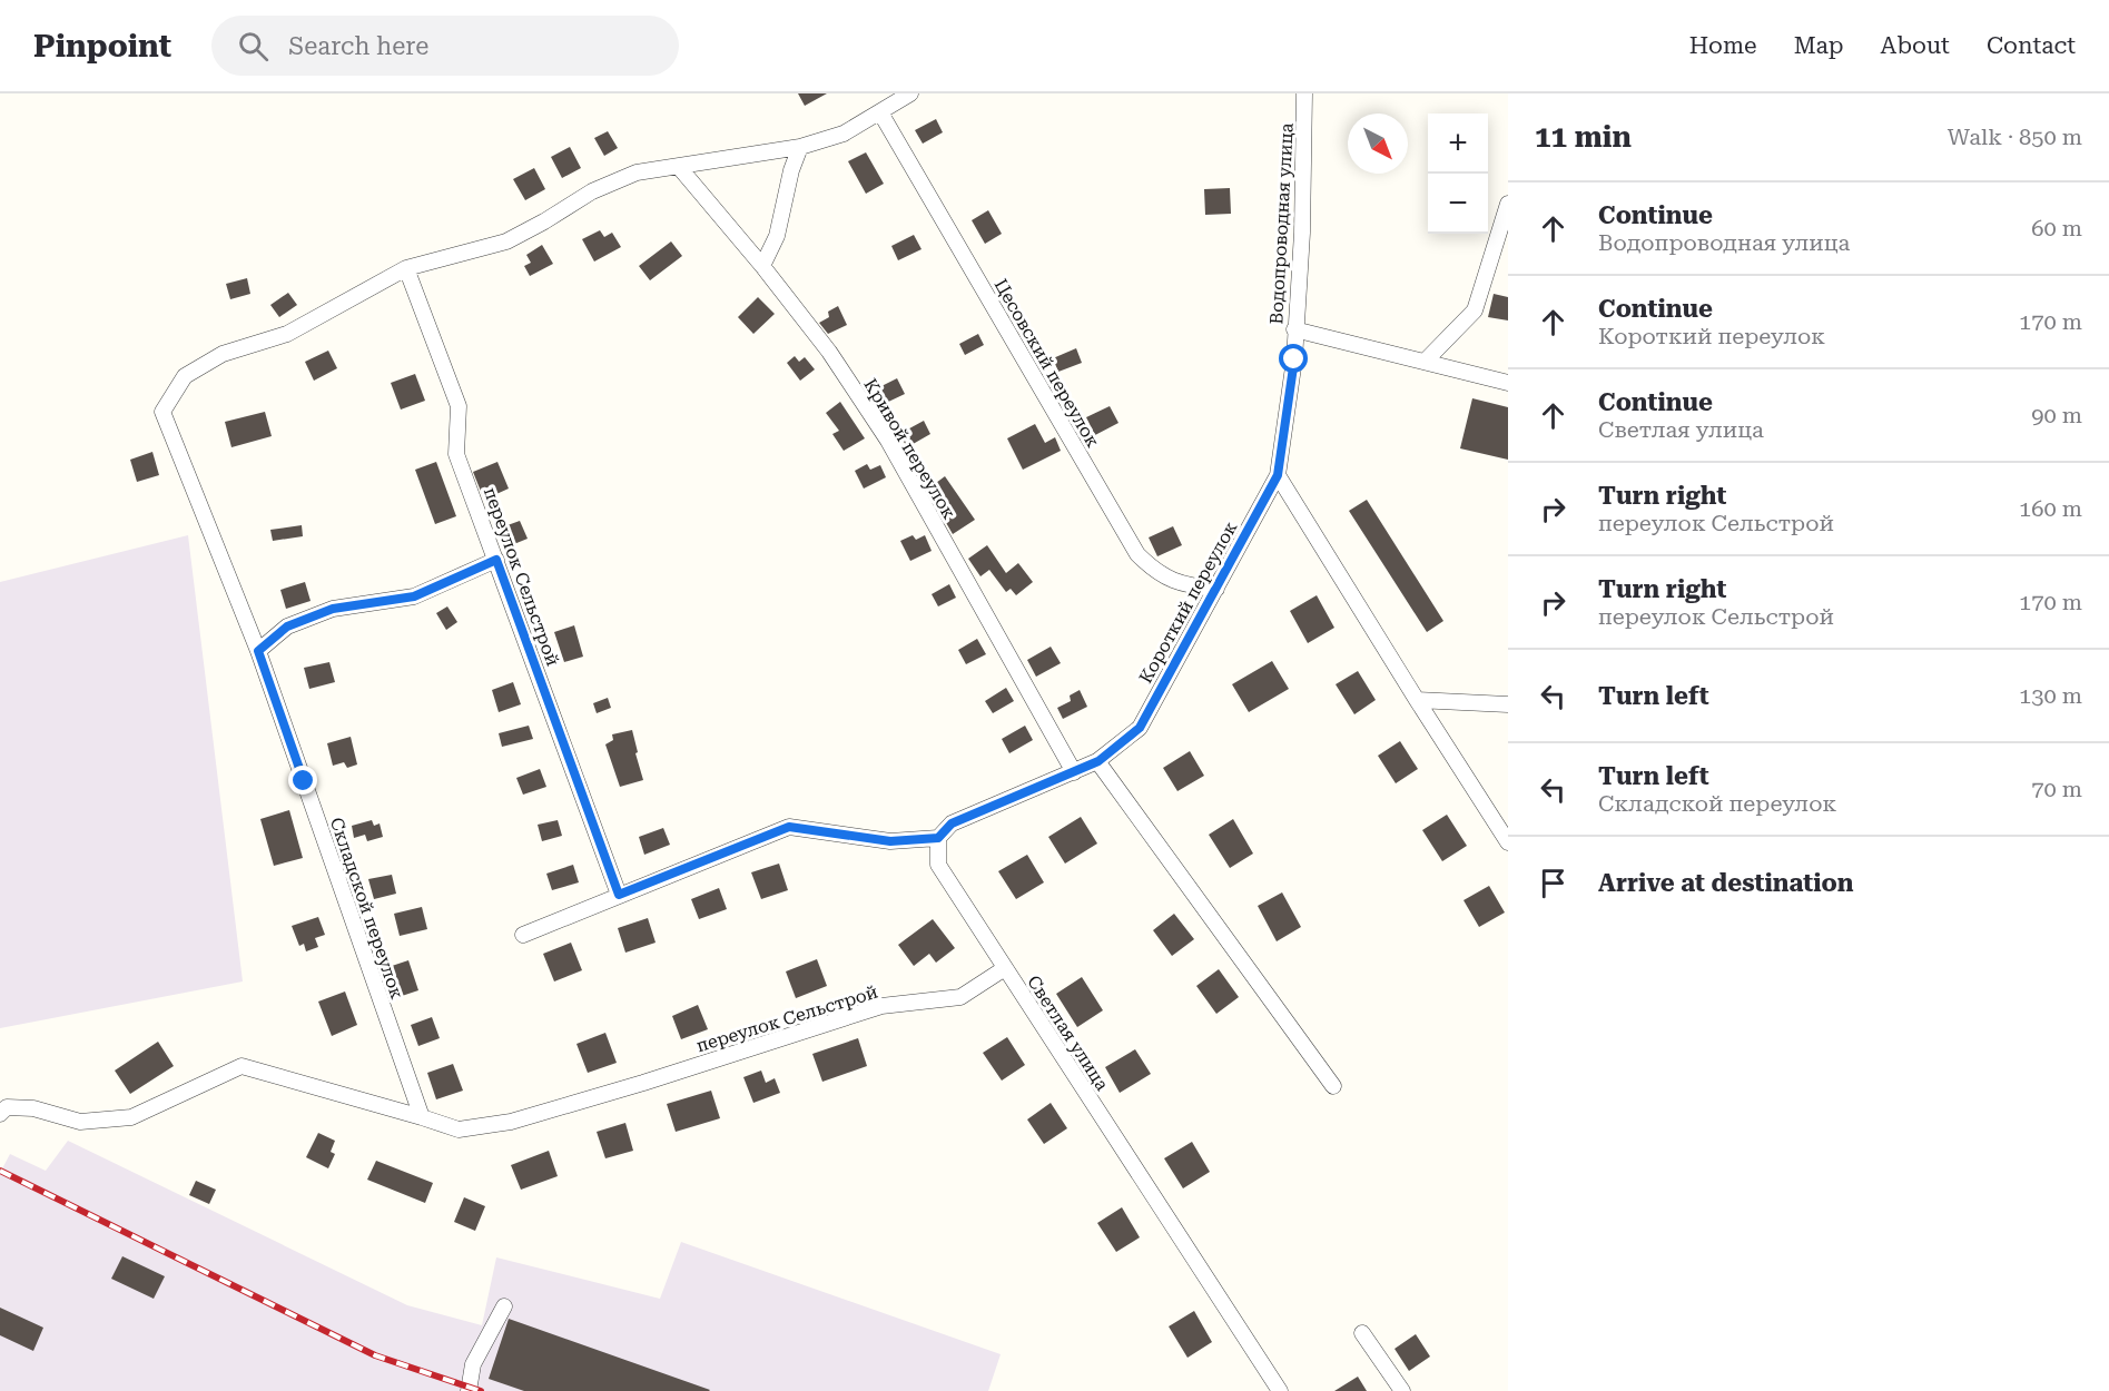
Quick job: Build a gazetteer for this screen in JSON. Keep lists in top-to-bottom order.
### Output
{
  "streets": {
    "street": [
      "Водопроводная улица",
      "Цесовский переулок",
      "Кривой переулок",
      "переулок Сельстрой",
      "Короткий переулок",
      "Складской переулок",
      "Светлая улица"
    ]
  },
  "crossings": [
    ["Водопроводная улица", "Короткий переулок"],
    ["Цесовский переулок", "Короткий переулок"],
    ["переулок Сельстрой", "Складской переулок"],
    ["переулок Сельстрой", "Светлая улица"]
  ],
  "north": "bottom right",
  "page": {
    "header": "Pinpoint",
    "search": "Search here",
    "nav": [
      "Home",
      "Map",
      "About",
      "Contact"
    ],
    "heading": ["11 min", "Walk · 850 m"],
    "map_buttons": ["+", "−"],
    "list": [
      ["Continue", "Водопроводная улица", "60 m"],
      ["Continue", "Короткий переулок", "170 m"],
      ["Continue", "Светлая улица", "90 m"],
      ["Turn right", "переулок Сельстрой", "160 m"],
      ["Turn right", "переулок Сельстрой", "170 m"],
      ["Turn left", "130 m"],
      ["Turn left", "Складской переулок", "70 m"],
      "Arrive at destination"
    ]
  }
}
